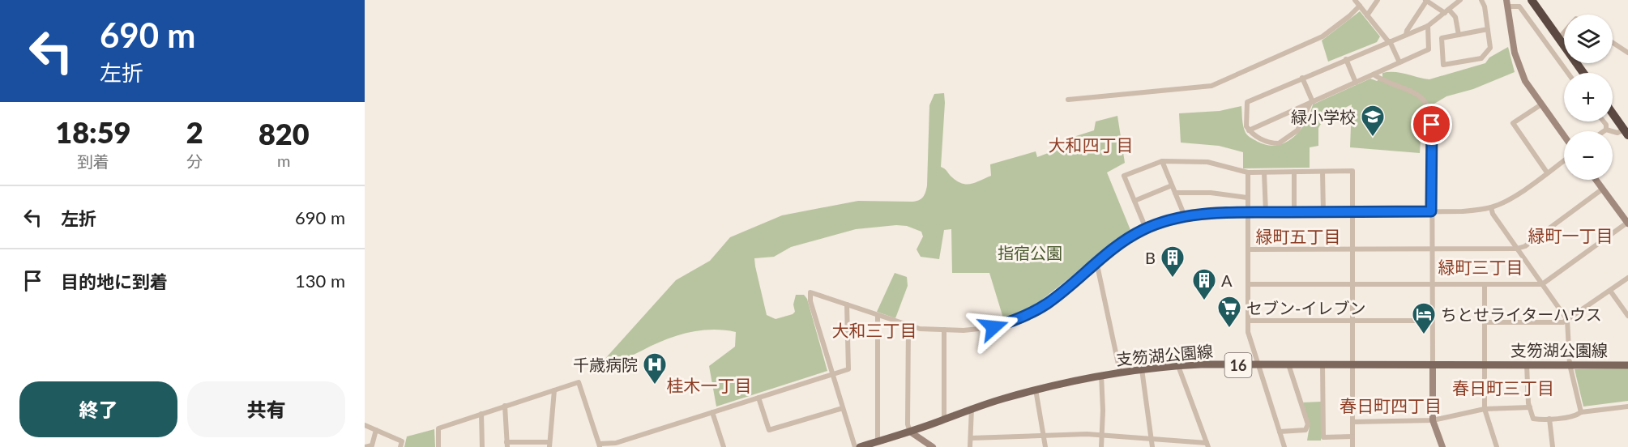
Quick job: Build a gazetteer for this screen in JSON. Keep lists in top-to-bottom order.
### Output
{
  "streets": {
    "main road": ["支笏湖公園線", "16"]
  },
  "districts": [
    "大和四丁目",
    "緑町一丁目",
    "緑町五丁目",
    "緑町三丁目",
    "大和三丁目",
    "桂木一丁目",
    "春日町三丁目",
    "春日町四丁目"
  ],
  "parks": ["指宿公園"],
  "places": {
    "school or university": ["緑小学校"],
    "building": ["B", "A"],
    "supermarket": ["セブン-イレブン"],
    "hotel": ["ちとせライターハウス"],
    "hospital": ["千歳病院"]
  },
  "page": {
    "turn": ["690 m", "左折"],
    "map_buttons": ["+", "−"],
    "eta": [
      "18:59",
      "到着",
      "2",
      "分",
      "820",
      "m"
    ],
    "list": [
      {
        "name": "左折",
        "value": "690 m"
      },
      {
        "name": "目的地に到着",
        "value": "130 m"
      }
    ],
    "buttons": ["終了", "共有"]
  }
}
